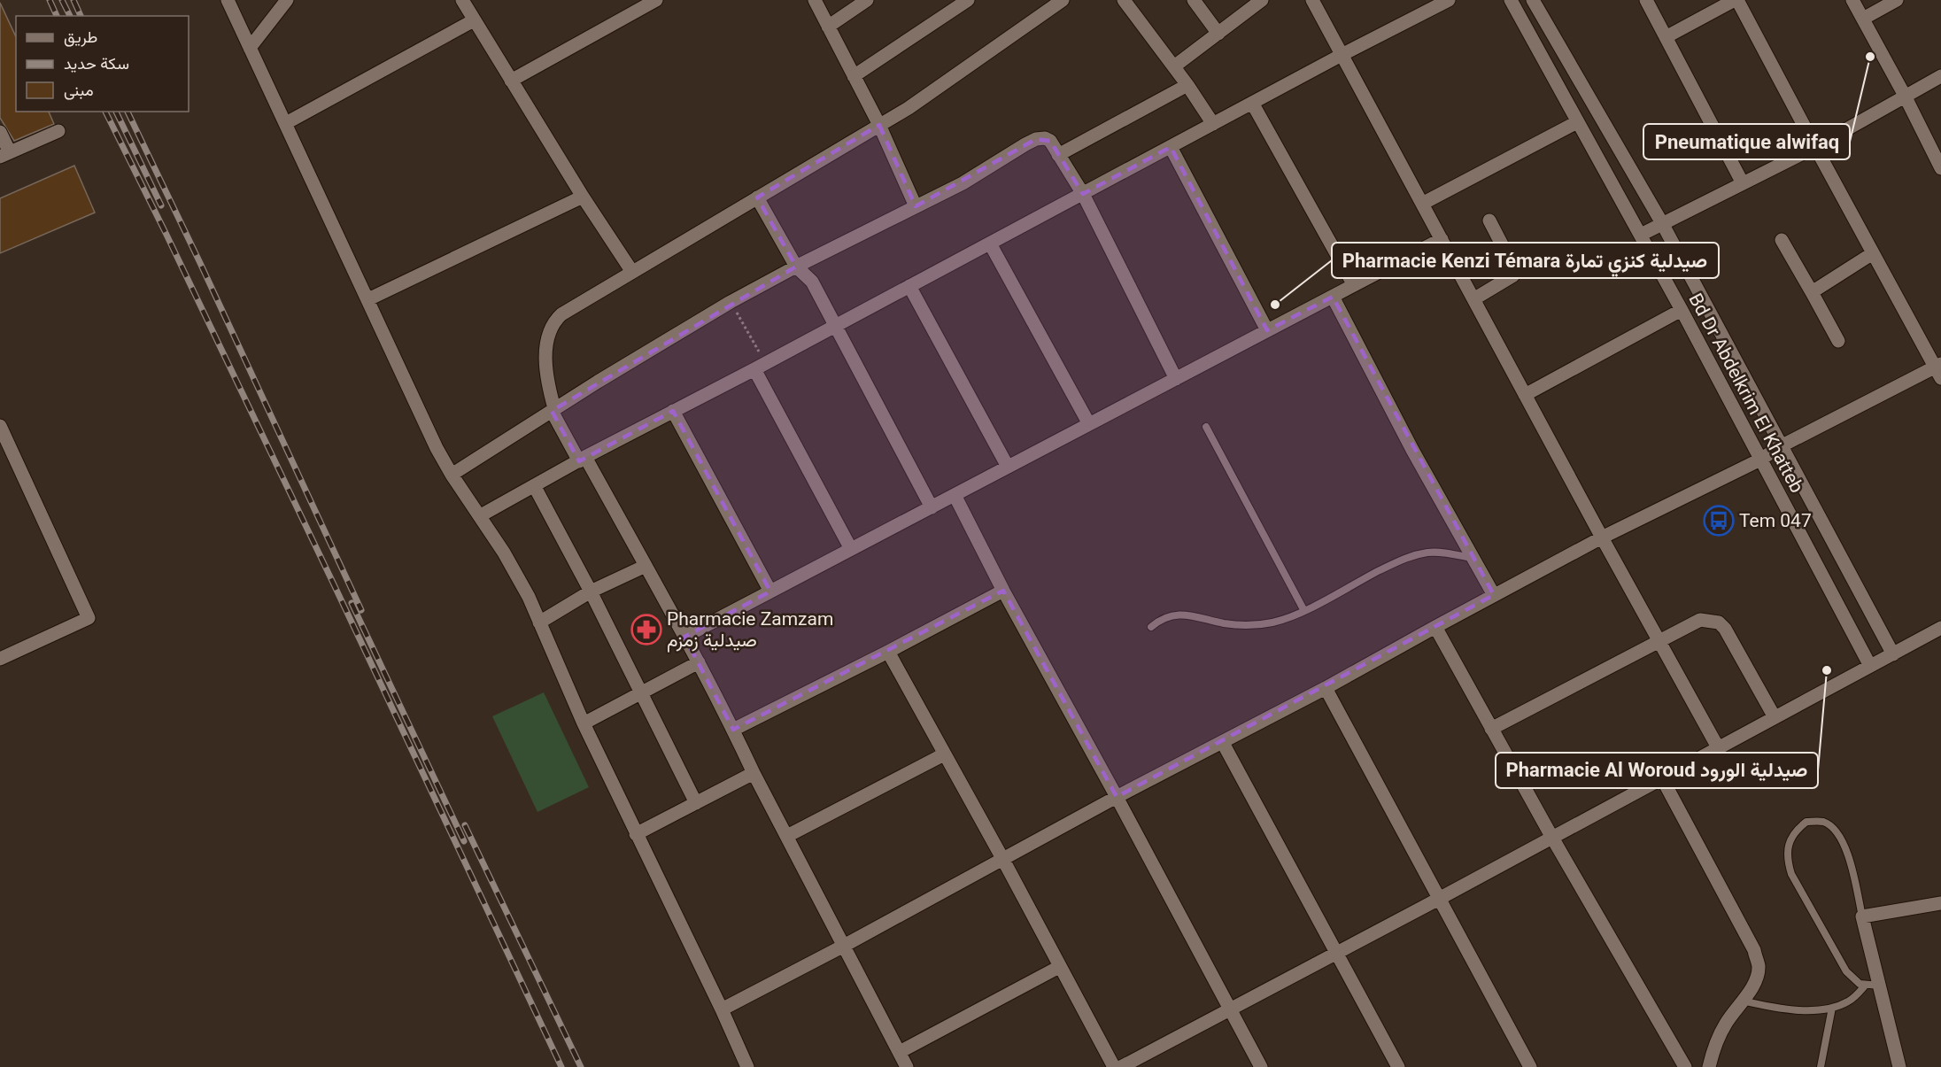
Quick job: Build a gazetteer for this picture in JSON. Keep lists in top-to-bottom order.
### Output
{
  "streets": {
    "street": ["Bd Dr Abdelkrim El Khatteb"]
  },
  "places": {
    "other": ["Pneumatique alwifaq", "Pharmacie Kenzi Témara صيدلية كنزي تمارة", "Pharmacie Al Woroud صيدلية الورود"],
    "bus stop": ["Tem 047"],
    "pharmacy": ["Pharmacie Zamzam صيدلية زمزم"]
  },
  "legend": ["طريق", "سكة حديد", "مبنى"]
}
